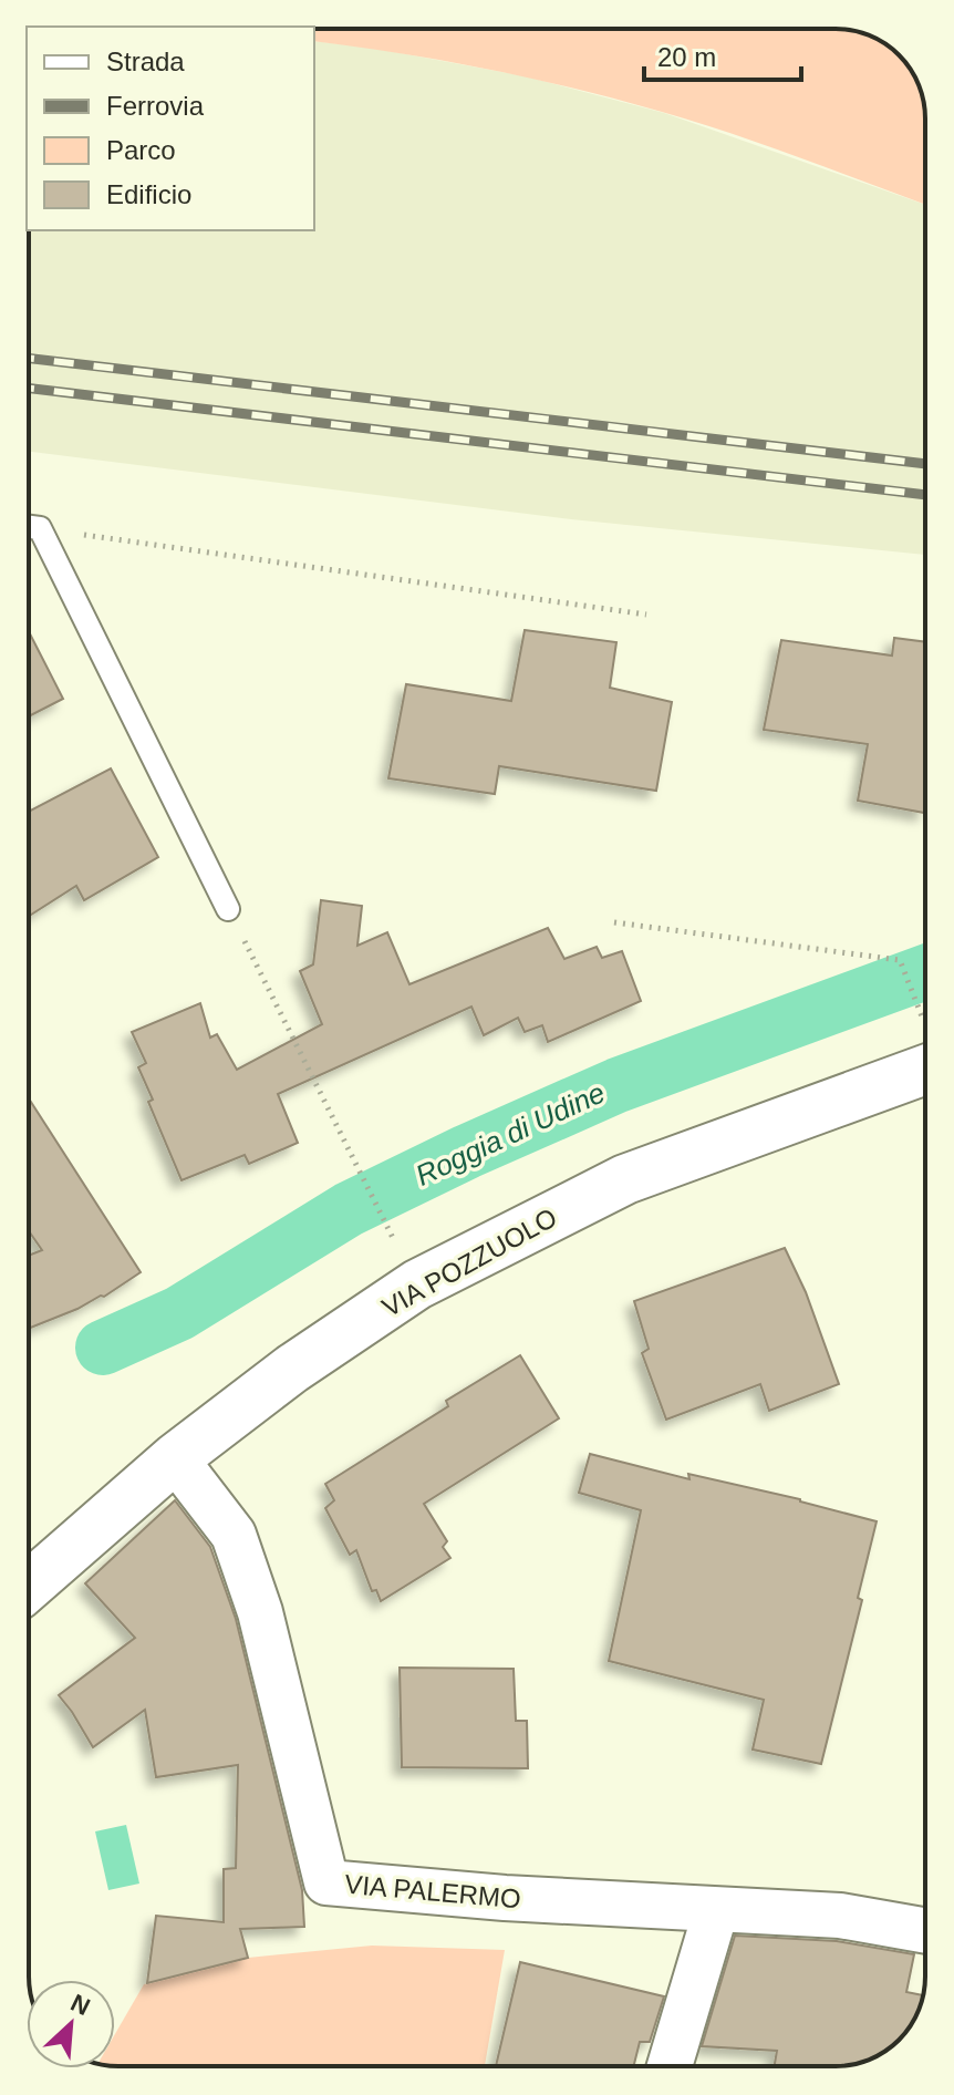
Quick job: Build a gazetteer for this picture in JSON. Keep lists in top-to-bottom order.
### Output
{
  "streets": {
    "main road": ["VIA POZZUOLO"],
    "street": ["VIA PALERMO"]
  },
  "crossings": [
    ["VIA POZZUOLO", "VIA PALERMO"]
  ],
  "water": ["Roggia di Udine"],
  "legend": [
    "Strada",
    "Ferrovia",
    "Parco",
    "Edificio"
  ],
  "scale_bar": "20 m",
  "north": "top right"
}
